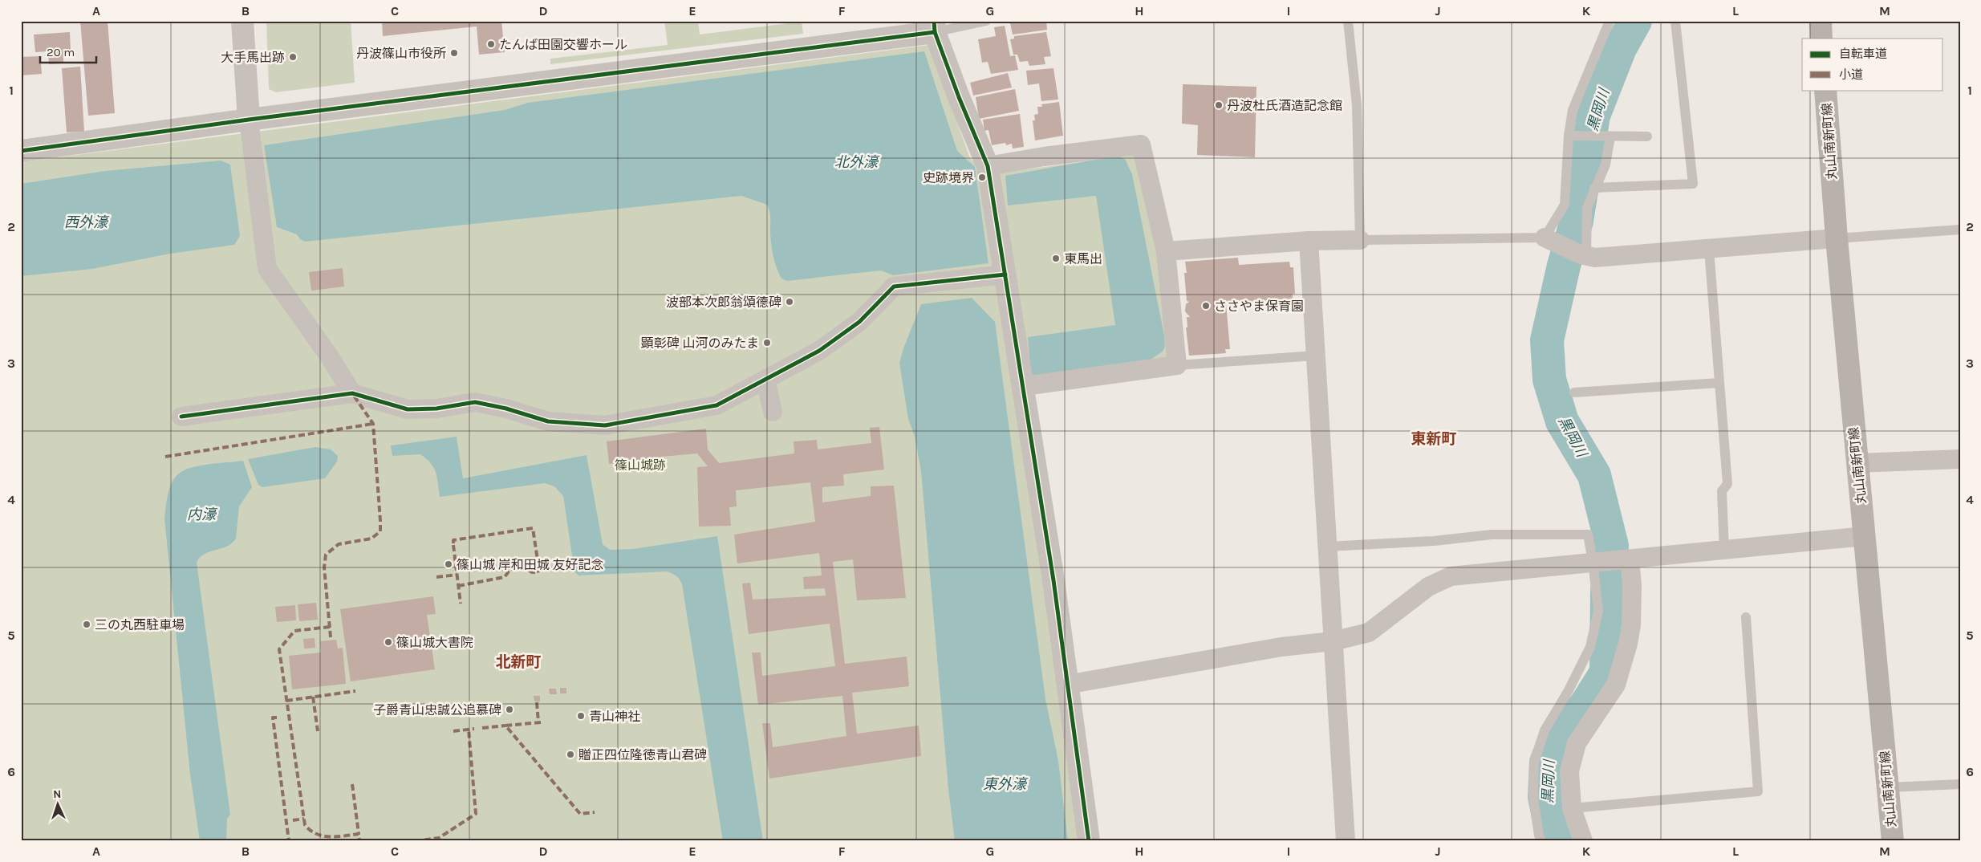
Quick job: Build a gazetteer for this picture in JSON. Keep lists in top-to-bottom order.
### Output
{
  "streets": {
    "main road": ["丸山南新町線"]
  },
  "districts": ["東新町", "北新町"],
  "water": [
    "黒岡川",
    "北外濠",
    "西外濠",
    "内濠",
    "東外濠"
  ],
  "parks": ["篠山城跡"],
  "places": [
    "たんば田園交響ホール",
    "丹波篠山市役所",
    "大手馬出跡",
    "丹波杜氏酒造記念館",
    "史跡境界",
    "東馬出",
    "波部本次郎翁頌德碑",
    "ささやま保育園",
    "顕彰碑 山河のみたま",
    "篠山城 岸和田城 友好記念",
    "三の丸西駐車場",
    "篠山城大書院",
    "子爵青山忠誠公追慕碑",
    "青山神社",
    "贈正四位隆徳青山君碑"
  ],
  "legend": ["自転車道", "小道"],
  "scale_bar": "20 m",
  "north": "top",
  "grid": {
    "columns": [
      "A",
      "B",
      "C",
      "D",
      "E",
      "F",
      "G",
      "H",
      "I",
      "J",
      "K",
      "L",
      "M"
    ],
    "rows": [
      "1",
      "2",
      "3",
      "4",
      "5",
      "6"
    ]
  }
}
